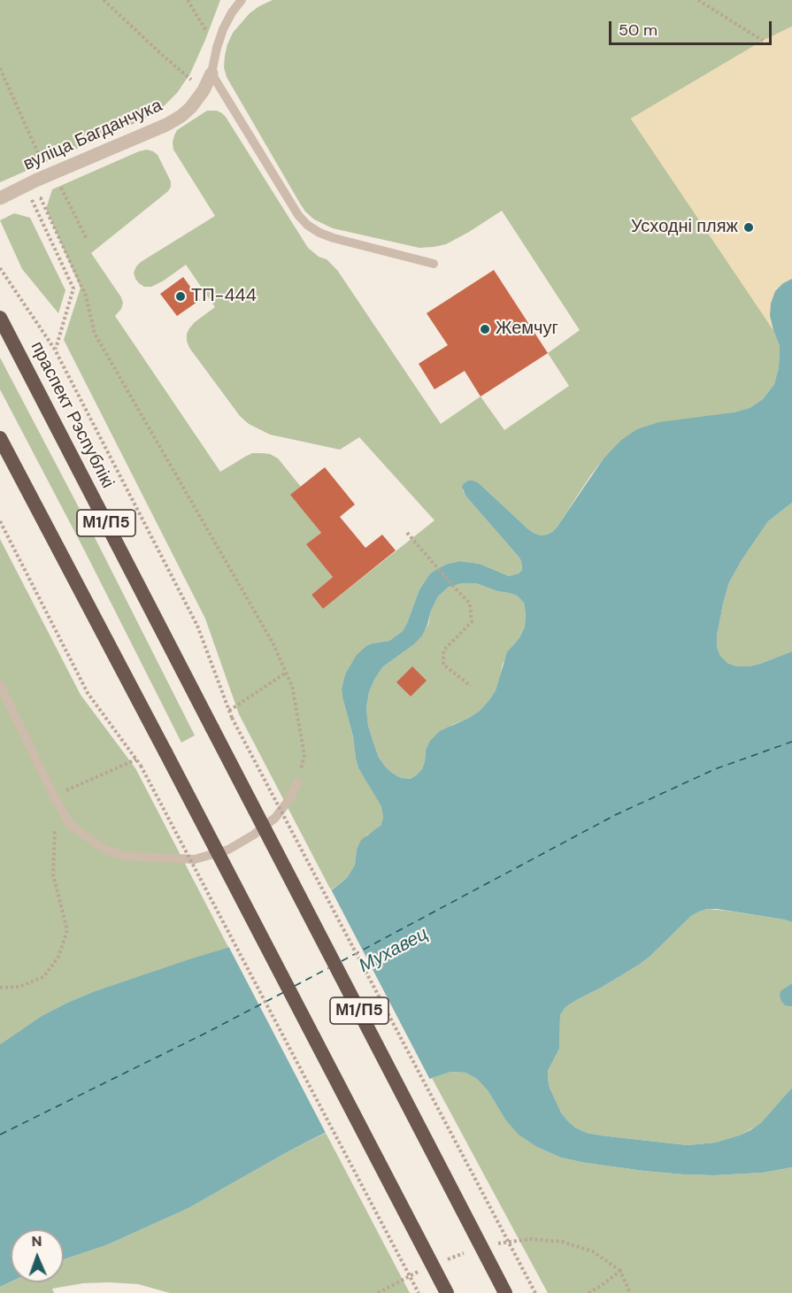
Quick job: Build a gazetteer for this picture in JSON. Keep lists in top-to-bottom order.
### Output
{
  "streets": {
    "highway": ["праспект Рэспублікі", "М1/П5"],
    "street": ["вуліца Багданчука"]
  },
  "water": ["Мухавец"],
  "places": ["Усходні пляж", "ТП-444", "Жемчуг"],
  "scale_bar": "50 m",
  "north": "top"
}
